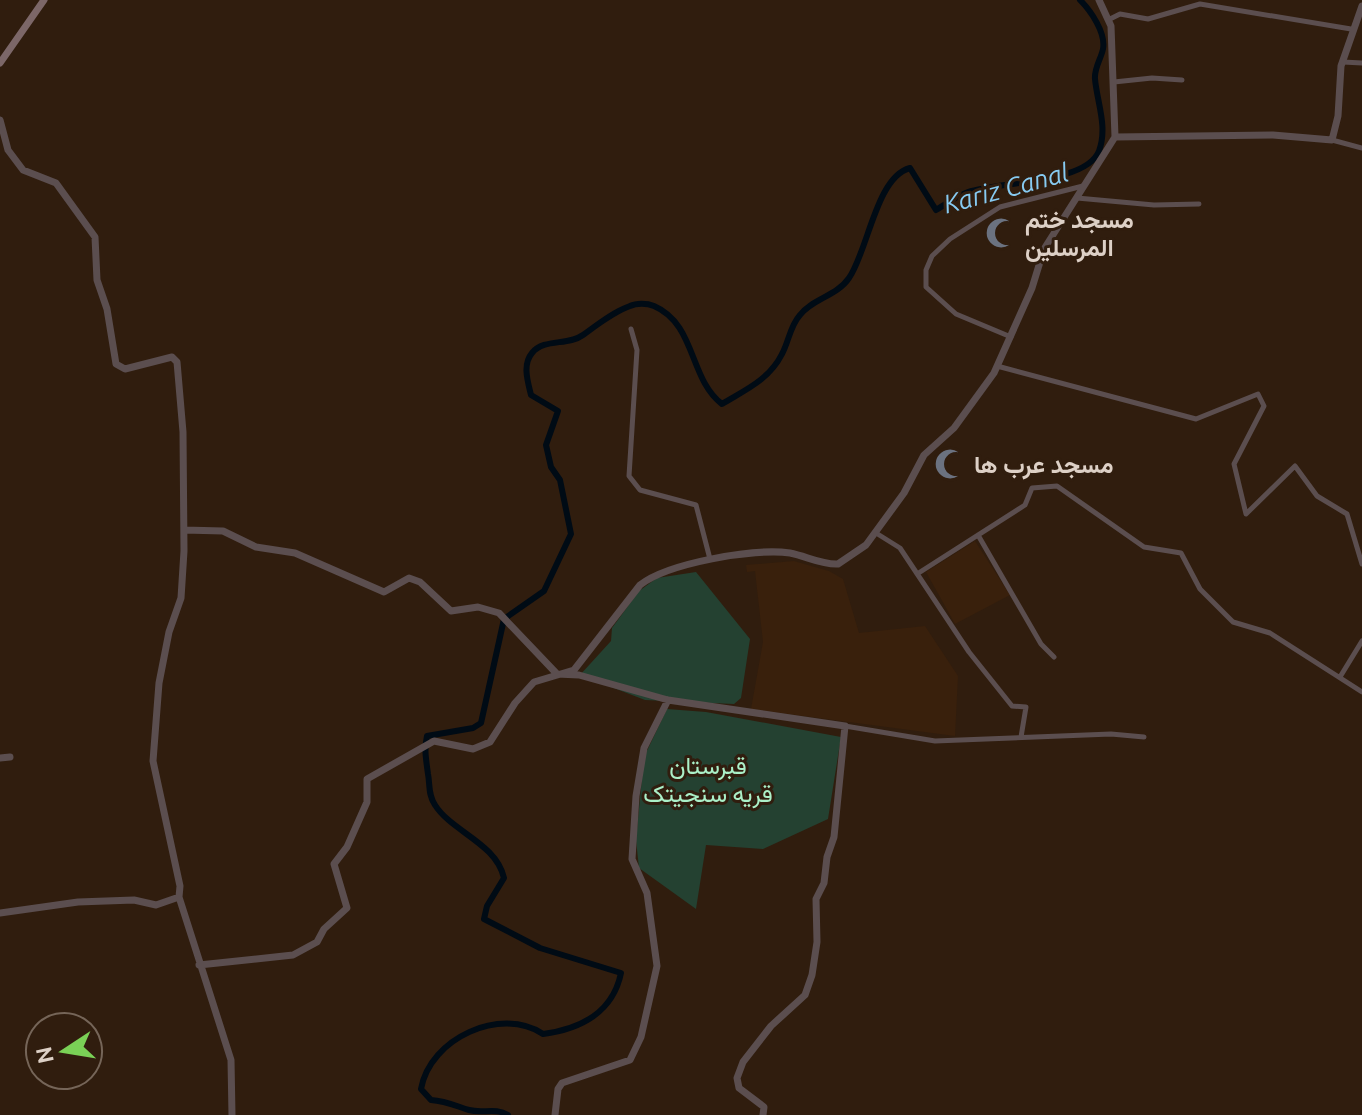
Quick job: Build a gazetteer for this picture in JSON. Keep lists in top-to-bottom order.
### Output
{
  "water": ["Kariz Canal"],
  "parks": ["قبرستان قریه سنجیتک"],
  "places": {
    "mosque": ["مسجد ختم المرسلین", "مسجد عرب ها"]
  },
  "north": "left"
}
